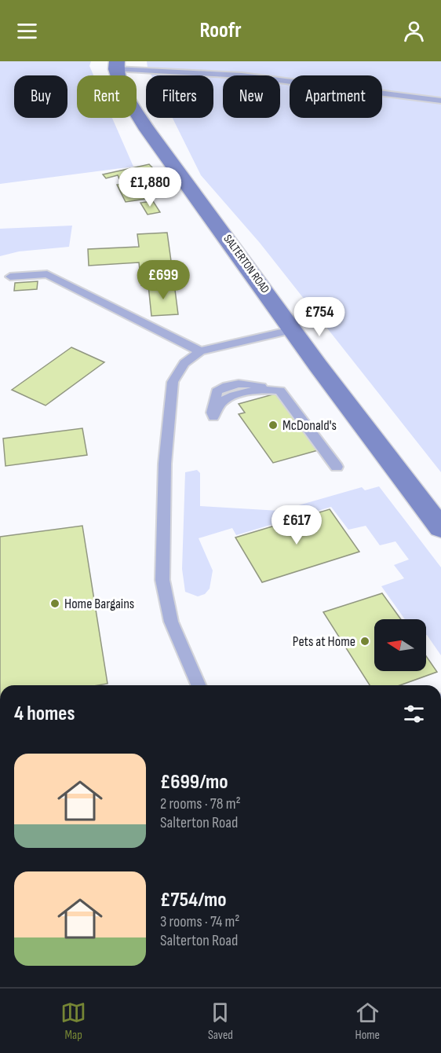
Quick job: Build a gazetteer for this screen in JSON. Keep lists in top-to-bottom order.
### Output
{
  "streets": {
    "main road": ["SALTERTON ROAD"]
  },
  "places": ["McDonald's", "Home Bargains", "Pets at Home"],
  "north": "left",
  "page": {
    "header": "Roofr",
    "chip": [
      "Buy",
      "Rent",
      "Filters",
      "New",
      "Apartment"
    ],
    "price": [
      "£1,880",
      "£699",
      "£754",
      "£617"
    ],
    "heading": "4 homes",
    "list": [
      {
        "name": "£699/mo",
        "note": "2 rooms · 78 m² · Salterton Road"
      },
      {
        "name": "£754/mo",
        "note": "3 rooms · 74 m² · Salterton Road"
      }
    ],
    "tabs": ["Map", "Saved", "Home"]
  }
}
